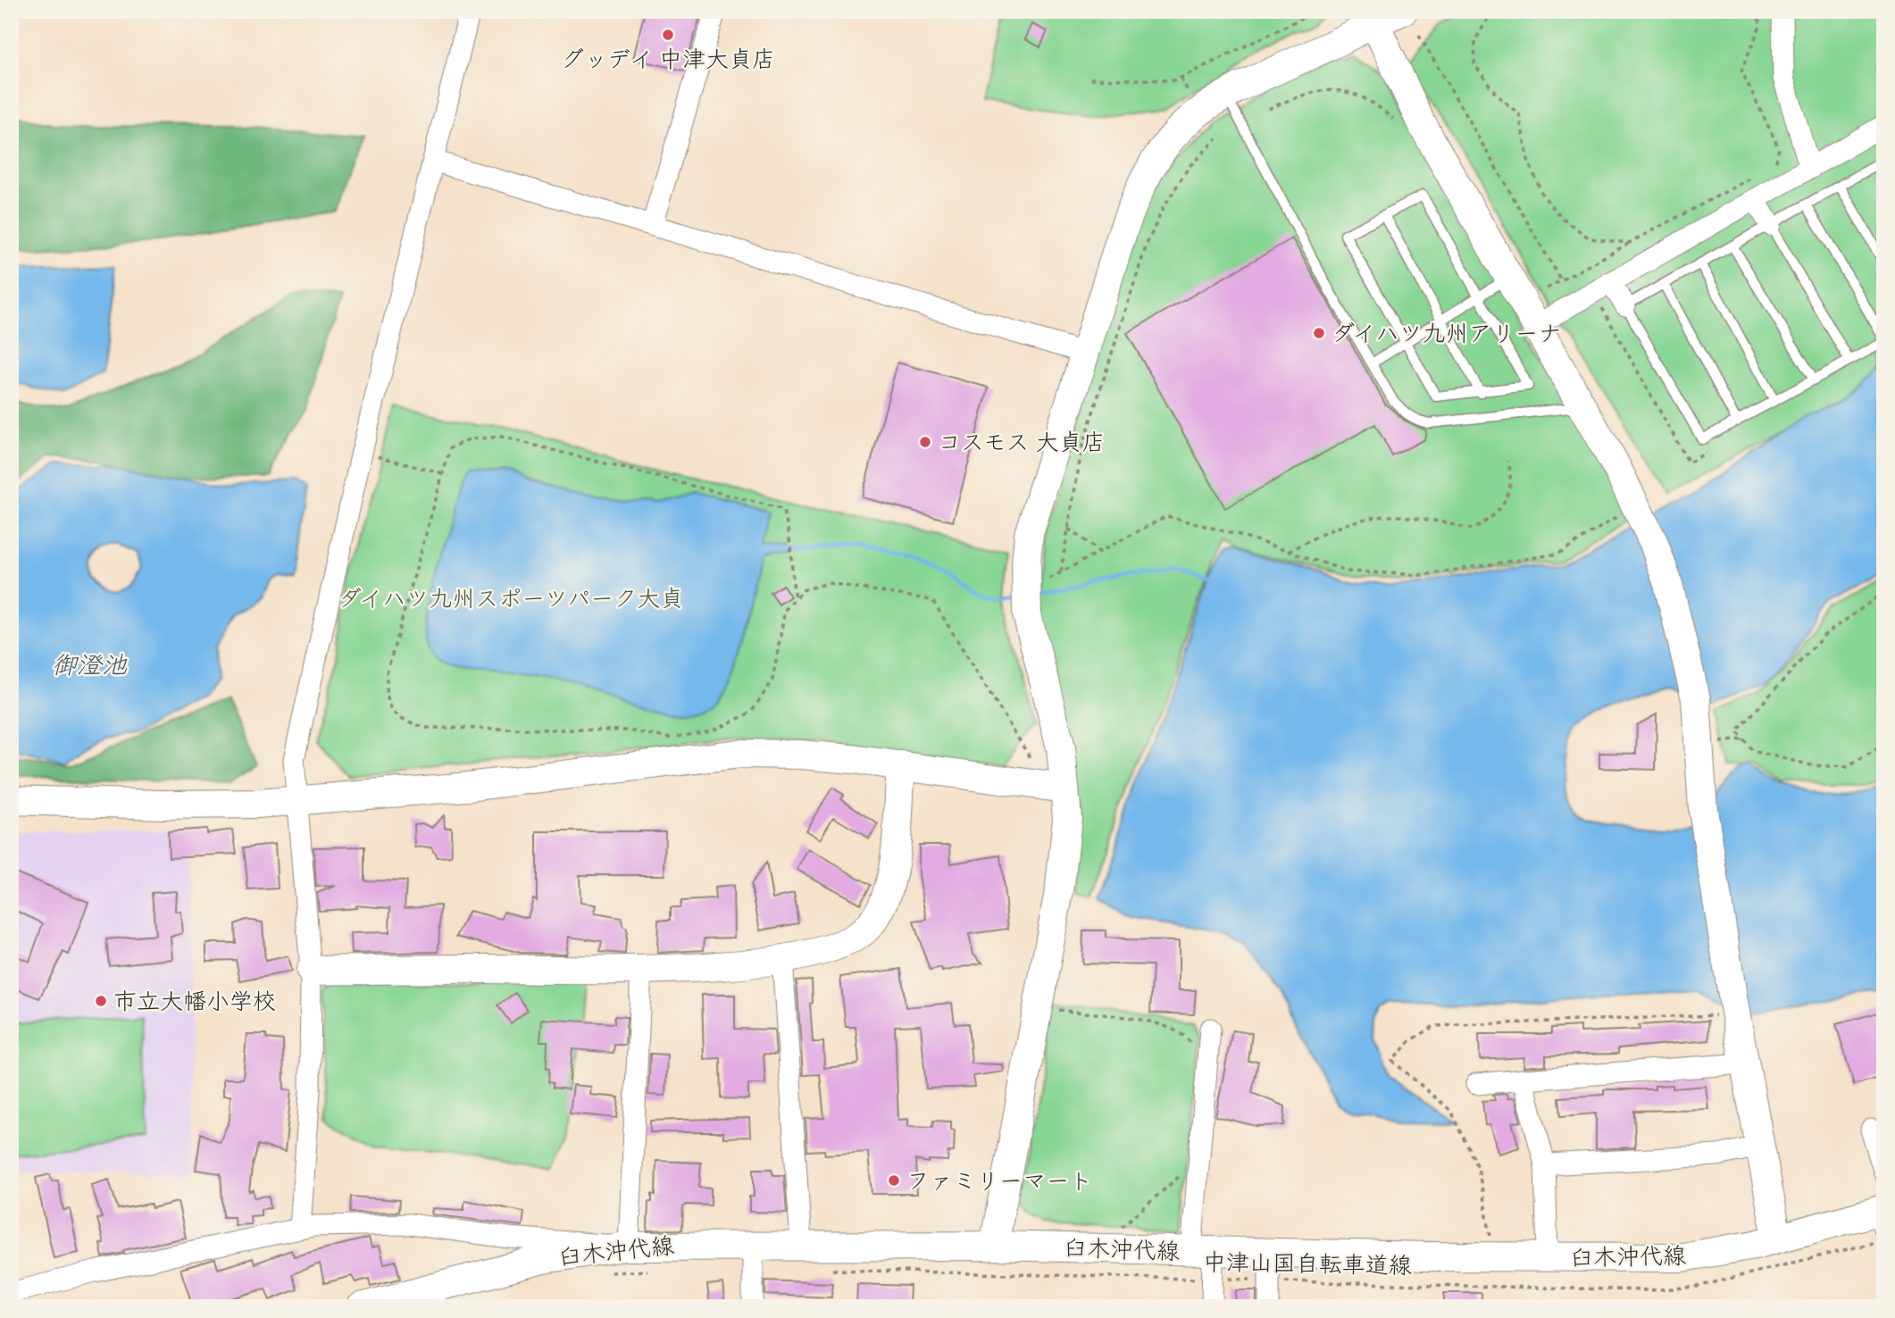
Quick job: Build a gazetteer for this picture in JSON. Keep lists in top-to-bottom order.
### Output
{
  "streets": {
    "street": ["臼木沖代線"],
    "path": ["中津山国自転車道線"]
  },
  "crossings": [
    ["臼木沖代線", "中津山国自転車道線"]
  ],
  "water": ["御澄池"],
  "parks": ["ダイハツ九州スポーツパーク大貞"],
  "places": [
    "グッデイ 中津大貞店",
    "ダイハツ九州アリーナ",
    "コスモス 大貞店",
    "市立大幡小学校",
    "ファミリーマート"
  ]
}
